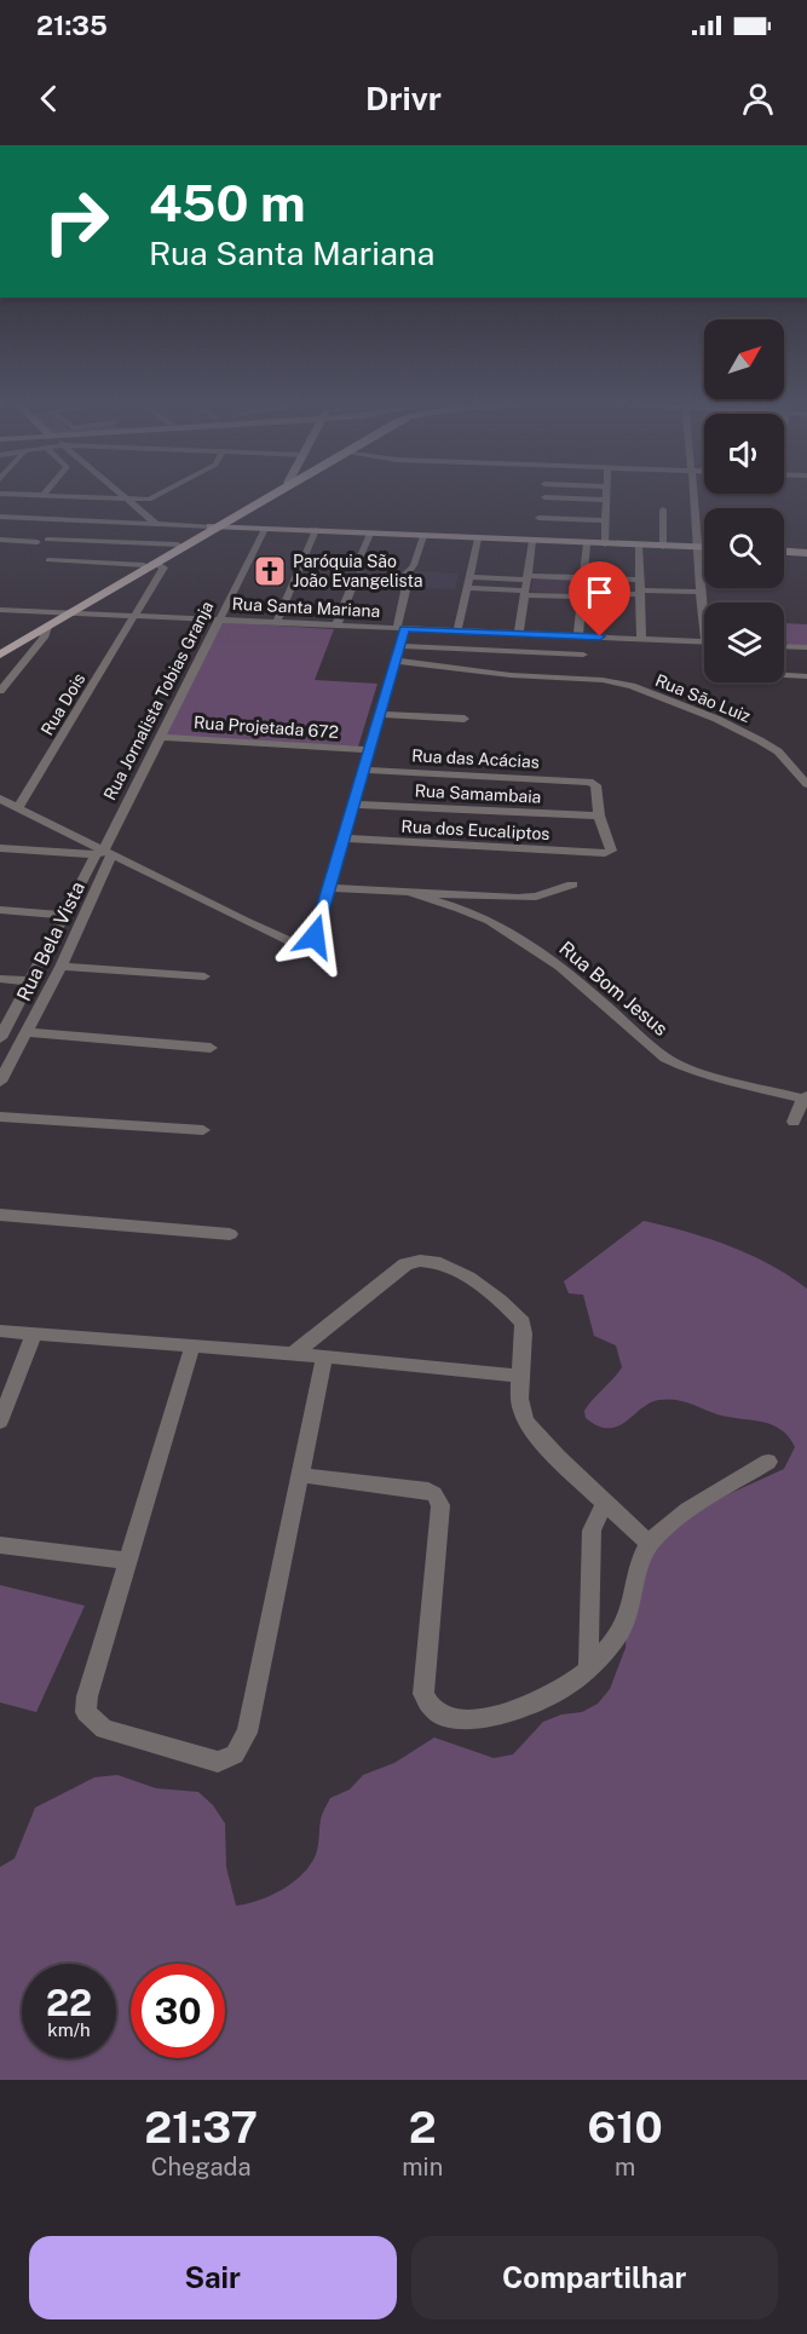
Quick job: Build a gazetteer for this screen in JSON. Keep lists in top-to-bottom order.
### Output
{
  "streets": {
    "street": [
      "Rua Santa Mariana",
      "Rua São Luiz",
      "Rua Jornalista Tobias Granja",
      "Rua Dois",
      "Rua Projetada 672",
      "Rua das Acácias",
      "Rua Samambaia",
      "Rua dos Eucaliptos",
      "Rua Bela Vista",
      "Rua Bom Jesus"
    ]
  },
  "crossings": [
    ["Rua Santa Mariana", "Rua Jornalista Tobias Granja"],
    ["Rua Santa Mariana", "Rua Dois"],
    ["Rua Jornalista Tobias Granja", "Rua Projetada 672"],
    ["Rua Jornalista Tobias Granja", "Rua Bela Vista"],
    ["Rua das Acácias", "Rua Samambaia"],
    ["Rua das Acácias", "Rua dos Eucaliptos"],
    ["Rua Samambaia", "Rua dos Eucaliptos"]
  ],
  "places": {
    "church": ["Paróquia São João Evangelista"]
  },
  "north": "top right",
  "page": {
    "status": "21:35",
    "header": "Drivr",
    "turn": ["450 m", "Rua Santa Mariana"],
    "speed": "22 km/h",
    "limit": "30",
    "eta": [
      "21:37",
      "Chegada",
      "2",
      "min",
      "610",
      "m"
    ],
    "buttons": ["Sair", "Compartilhar"]
  }
}
